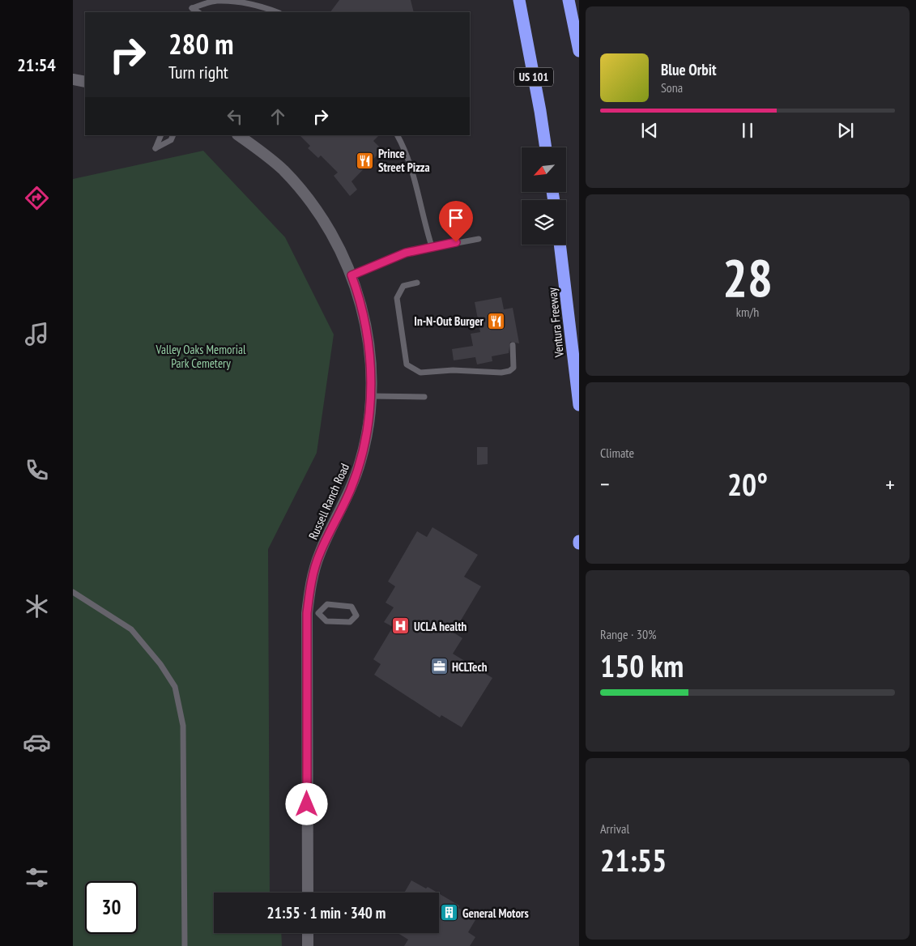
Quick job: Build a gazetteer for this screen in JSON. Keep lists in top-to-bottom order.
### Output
{
  "streets": {
    "highway": ["US 101", "Ventura Freeway"],
    "street": ["Russell Ranch Road"]
  },
  "parks": ["Valley Oaks Memorial Park Cemetery"],
  "places": {
    "restaurant": ["Prince Street Pizza", "In-N-Out Burger"],
    "hospital": ["UCLA health"],
    "office": ["HCLTech"],
    "building": ["General Motors"]
  },
  "north": "bottom left",
  "page": {
    "tabs": "21:54",
    "turn": ["280 m", "Turn right"],
    "song": ["Blue Orbit", "Sona"],
    "tile": [
      ["28", "km/h"],
      "Climate",
      ["Range · 30%", "150 km"],
      ["Arrival", "21:55"]
    ],
    "heat": ["−", "20°", "+"],
    "limit": "30",
    "trip": "21:55 · 1 min · 340 m"
  }
}
